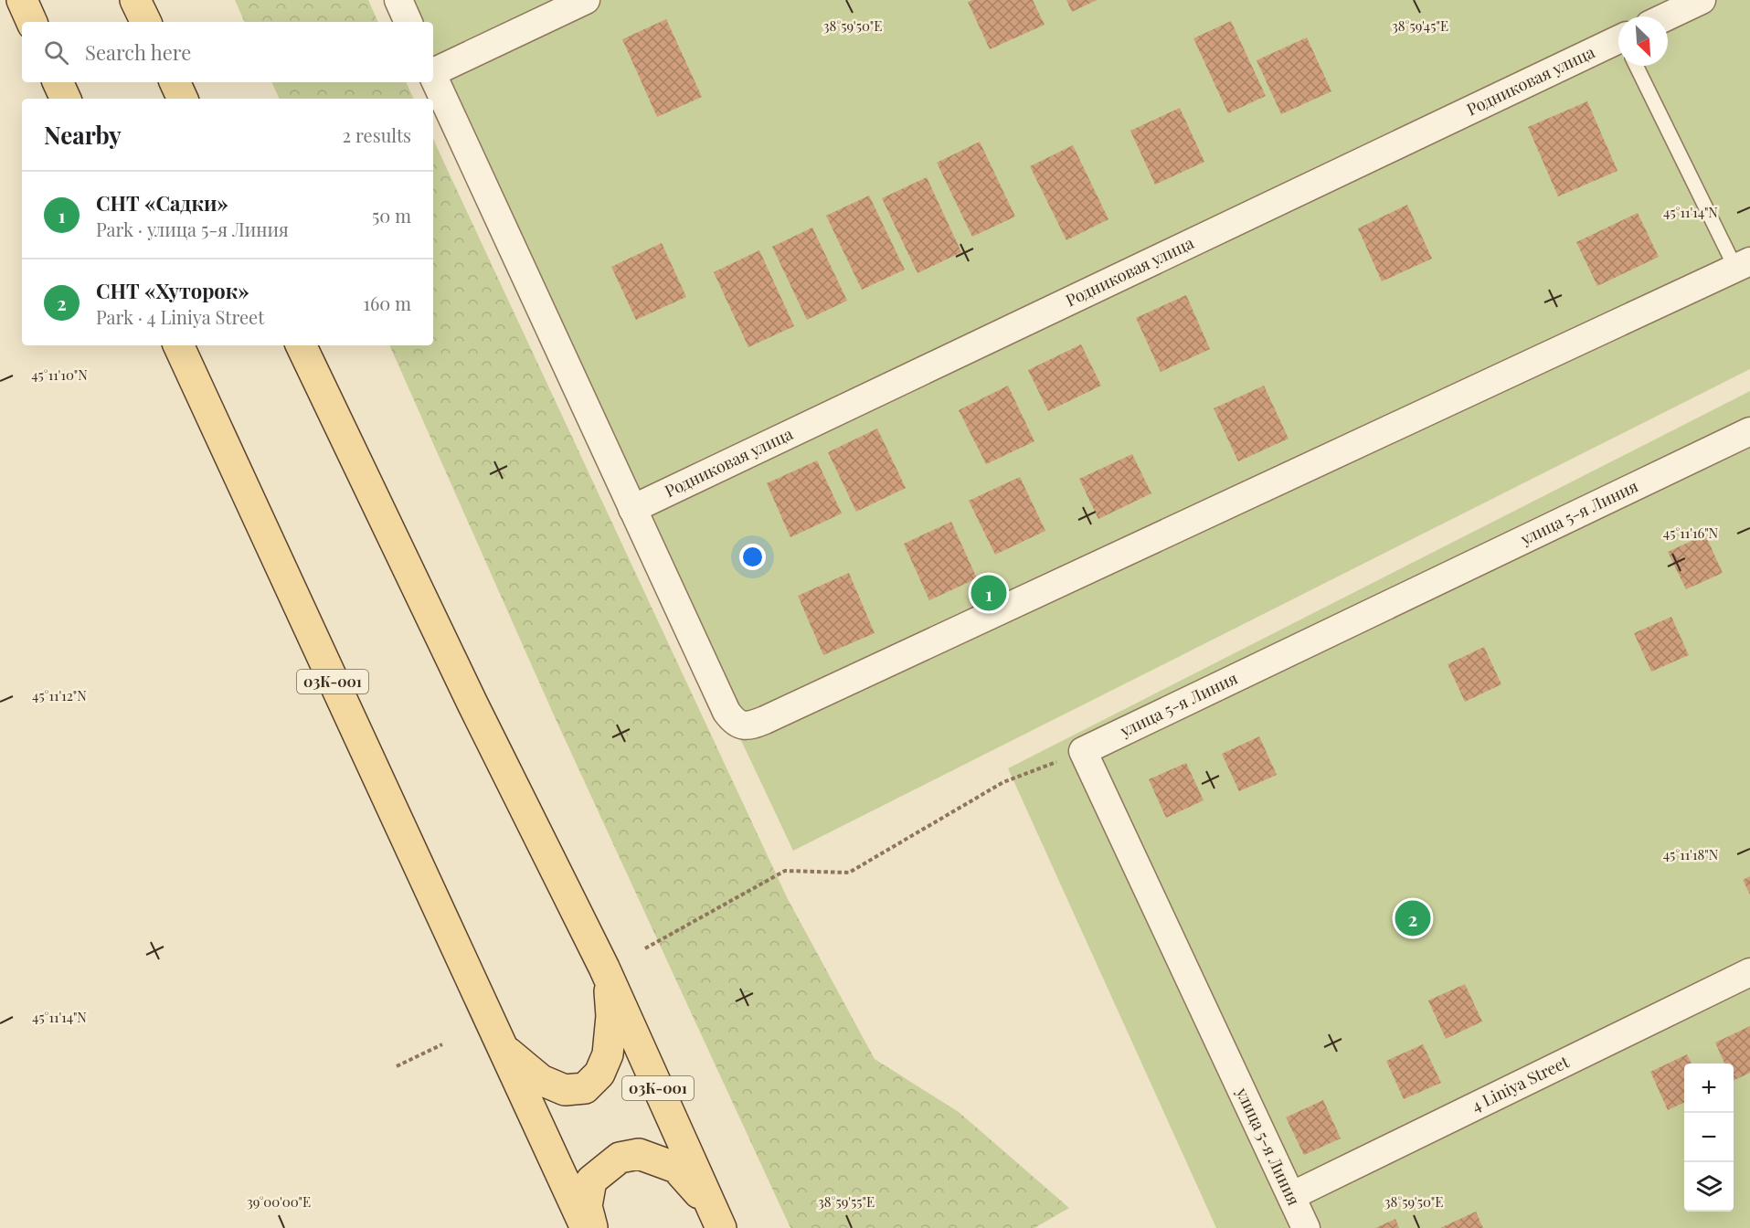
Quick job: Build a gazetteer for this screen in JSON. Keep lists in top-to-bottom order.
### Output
{
  "streets": {
    "main road": ["03К-001"],
    "street": ["Родниковая улица", "улица 5-я Линия", "4 Liniya Street"]
  },
  "crossings": [
    ["улица 5-я Линия", "4 Liniya Street"]
  ],
  "north": "bottom right",
  "page": {
    "search": "Search here",
    "heading": ["Nearby", "2 results"],
    "list": [
      {
        "mark": "1",
        "name": "СНТ «Садки»",
        "note": "Park · улица 5-я Линия",
        "value": "50 m"
      },
      {
        "mark": "2",
        "name": "СНТ «Хуторок»",
        "note": "Park · 4 Liniya Street",
        "value": "160 m"
      }
    ],
    "pins": ["1", "2"],
    "map_buttons": ["+", "−"]
  },
  "coordinates": [
    "38°59'50\"E",
    "38°59'45\"E",
    "45°11'14\"N",
    "45°11'10\"N",
    "45°11'16\"N",
    "45°11'12\"N",
    "45°11'18\"N",
    "39°00'00\"E",
    "38°59'55\"E"
  ]
}
